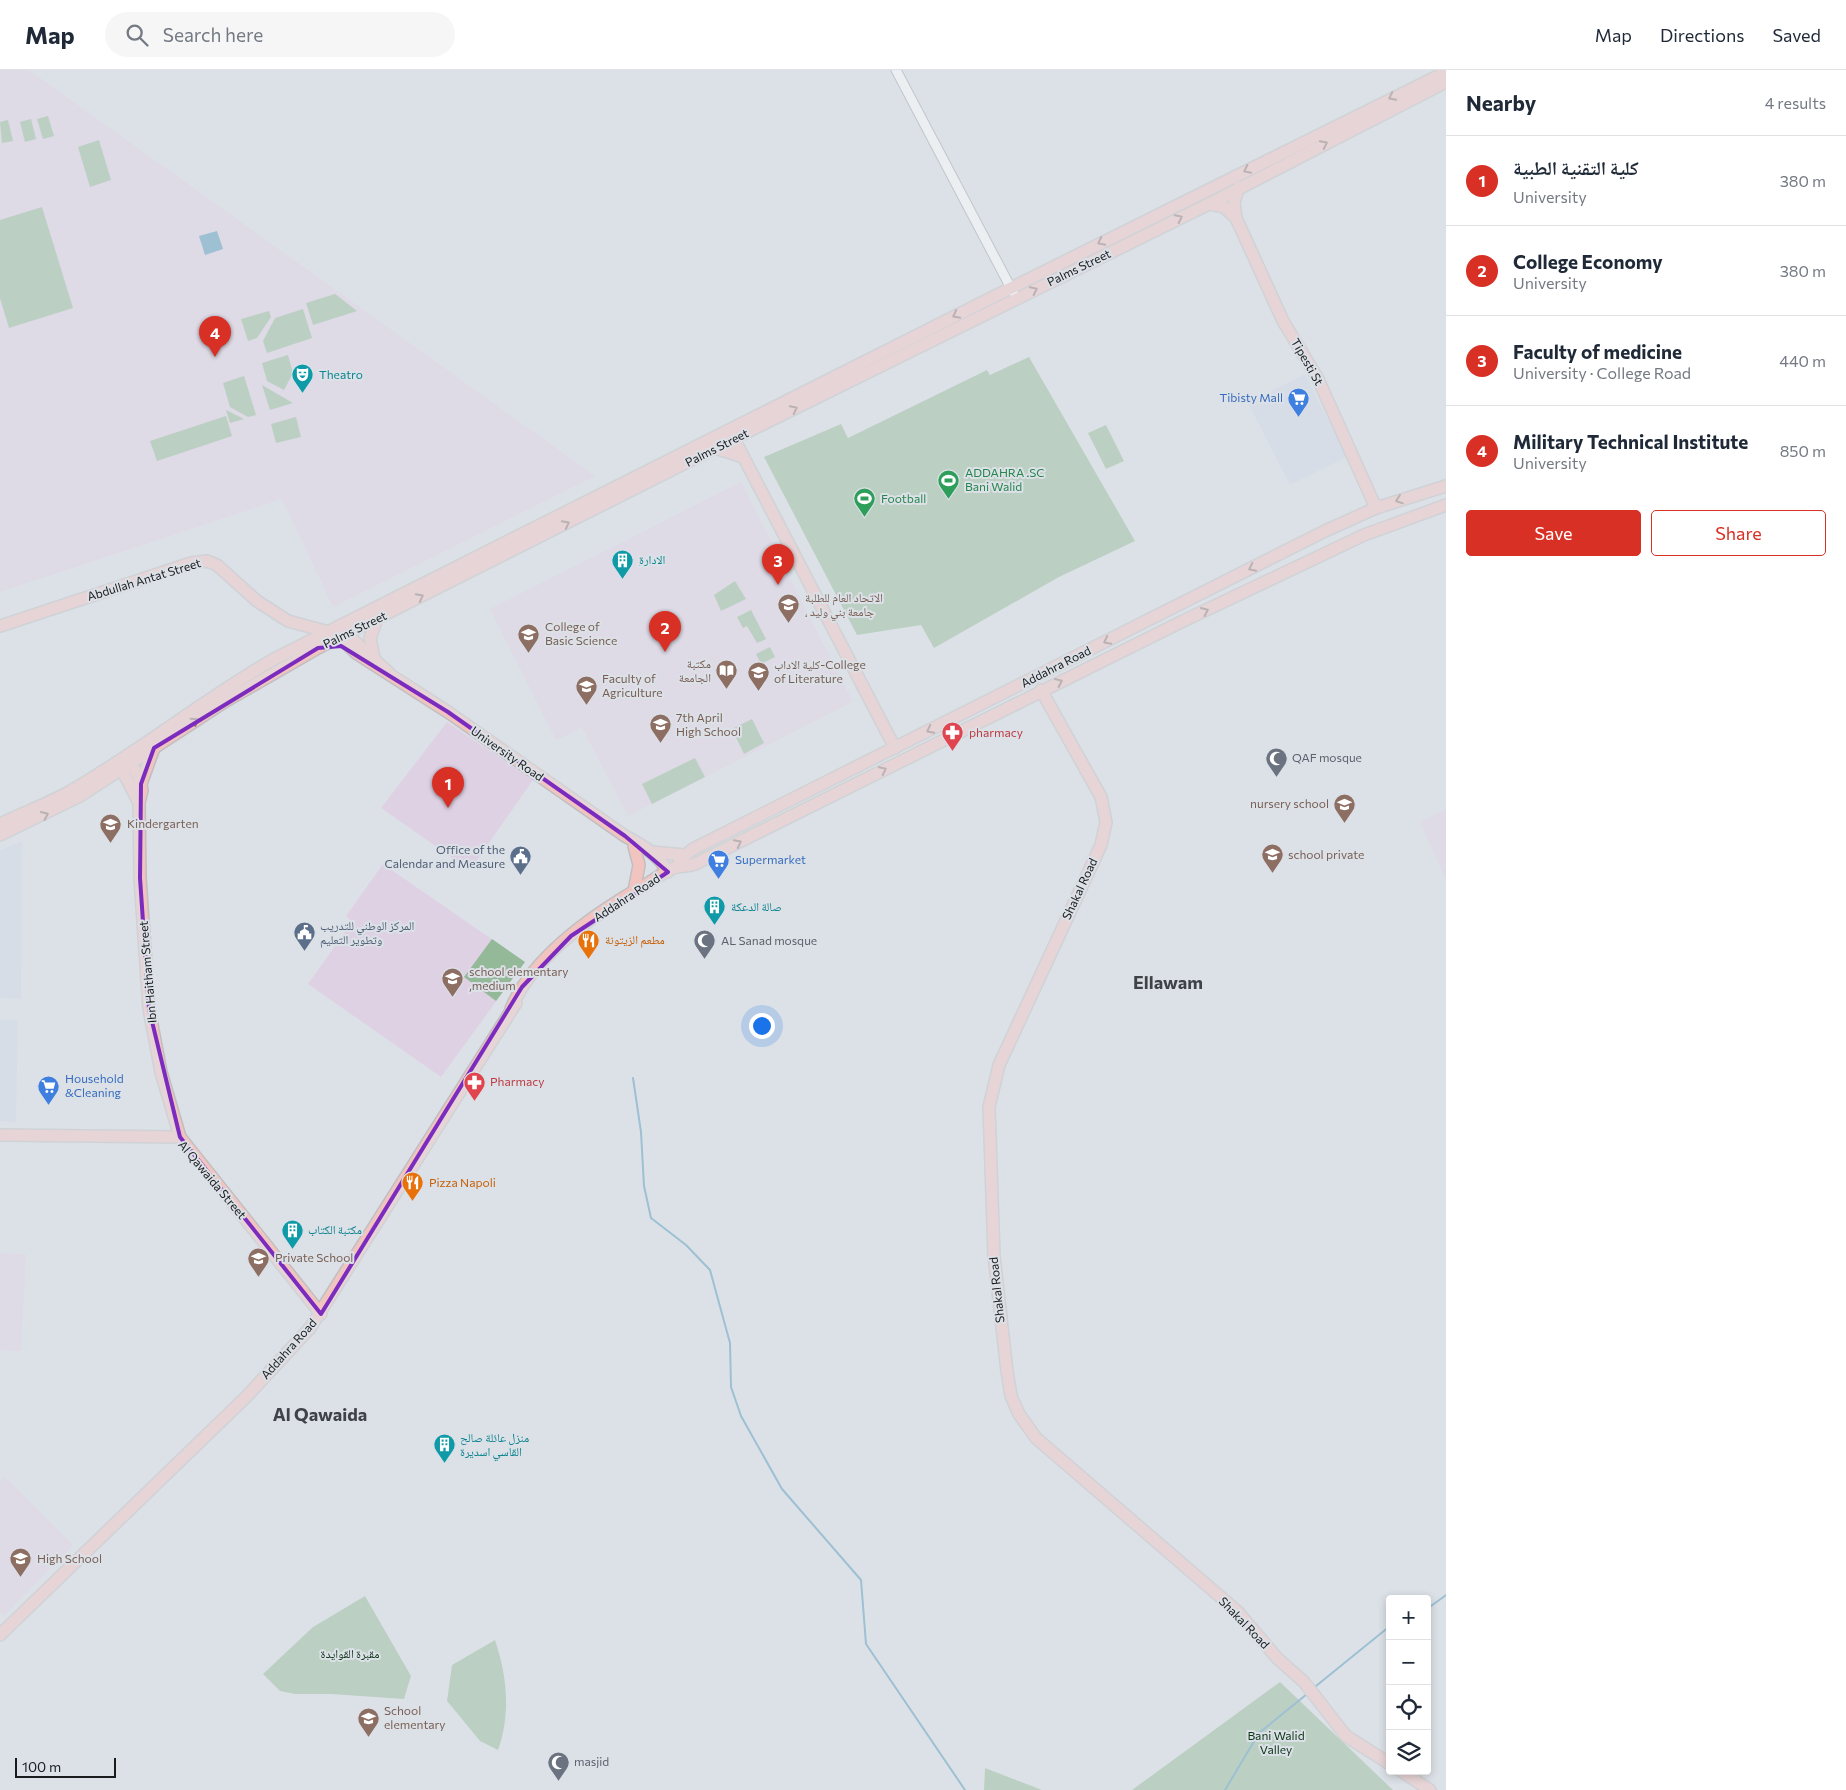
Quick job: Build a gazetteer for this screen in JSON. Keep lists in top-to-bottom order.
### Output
{
  "streets": {
    "main road": [
      "Palms Street",
      "Tipesti St",
      "Abdullah Antat Street",
      "Addahra Road",
      "University Road",
      "Shakal Road",
      "Ibn Haitham Street",
      "Al Qawaida Street"
    ]
  },
  "crossings": [
    ["Palms Street", "Abdullah Antat Street"],
    ["Palms Street", "University Road"],
    ["Tipesti St", "Addahra Road"],
    ["Addahra Road", "University Road"],
    ["Addahra Road", "Shakal Road"],
    ["Addahra Road", "Al Qawaida Street"],
    ["Ibn Haitham Street", "Al Qawaida Street"]
  ],
  "districts": ["Ellawam", "Al Qawaida"],
  "parks": ["مقبرة القوايدة", "Bani Walid Valley"],
  "places": {
    "theatre": ["Theatro"],
    "supermarket": ["Tibisty Mall", "Supermarket", "Household &Cleaning"],
    "sports": ["ADDAHRA .SC Bani Walid", "Football"],
    "building": [
      "ِالادارة",
      "صالة الدعكة",
      "مكتبة الكتاب",
      "منزل عائلة صالح القاسي اسديرة"
    ],
    "school or university": [
      "الاتحاد العام للطلبة ، جامعة بني وليد",
      "College of Basic Science",
      "كلية الاداب-College of Literature",
      "Faculty of Agriculture",
      "7th April High School",
      "nursery school",
      "Kindergarten",
      "school private",
      "school elementary ,medium",
      "Private School",
      "High School",
      "School elementary"
    ],
    "library": ["مكتبة الجامعة"],
    "pharmacy": ["pharmacy", "Pharmacy"],
    "mosque": ["QAF mosque", "AL Sanad mosque", "masjid"],
    "public building": ["Office of the Calendar and Measure", "المركز الوطني للتدريب وتطوير التعليم"],
    "restaurant": ["مطعم الزيتونة", "Pizza Napoli"]
  },
  "scale_bar": "100 m",
  "page": {
    "header": "Map",
    "search": "Search here",
    "nav": ["Map", "Directions", "Saved"],
    "heading": ["Nearby", "4 results"],
    "list": [
      {
        "mark": "1",
        "name": "كلية التقنية الطبية",
        "note": "University",
        "value": "380 m"
      },
      {
        "mark": "2",
        "name": "College Economy",
        "note": "University",
        "value": "380 m"
      },
      {
        "mark": "3",
        "name": "Faculty of medicine",
        "note": "University · College Road",
        "value": "440 m"
      },
      {
        "mark": "4",
        "name": "Military Technical Institute",
        "note": "University",
        "value": "850 m"
      }
    ],
    "pins": [
      "4",
      "3",
      "2",
      "1"
    ],
    "buttons": ["Save", "Share"],
    "map_buttons": ["+", "−"],
    "scale": "100 m"
  }
}
